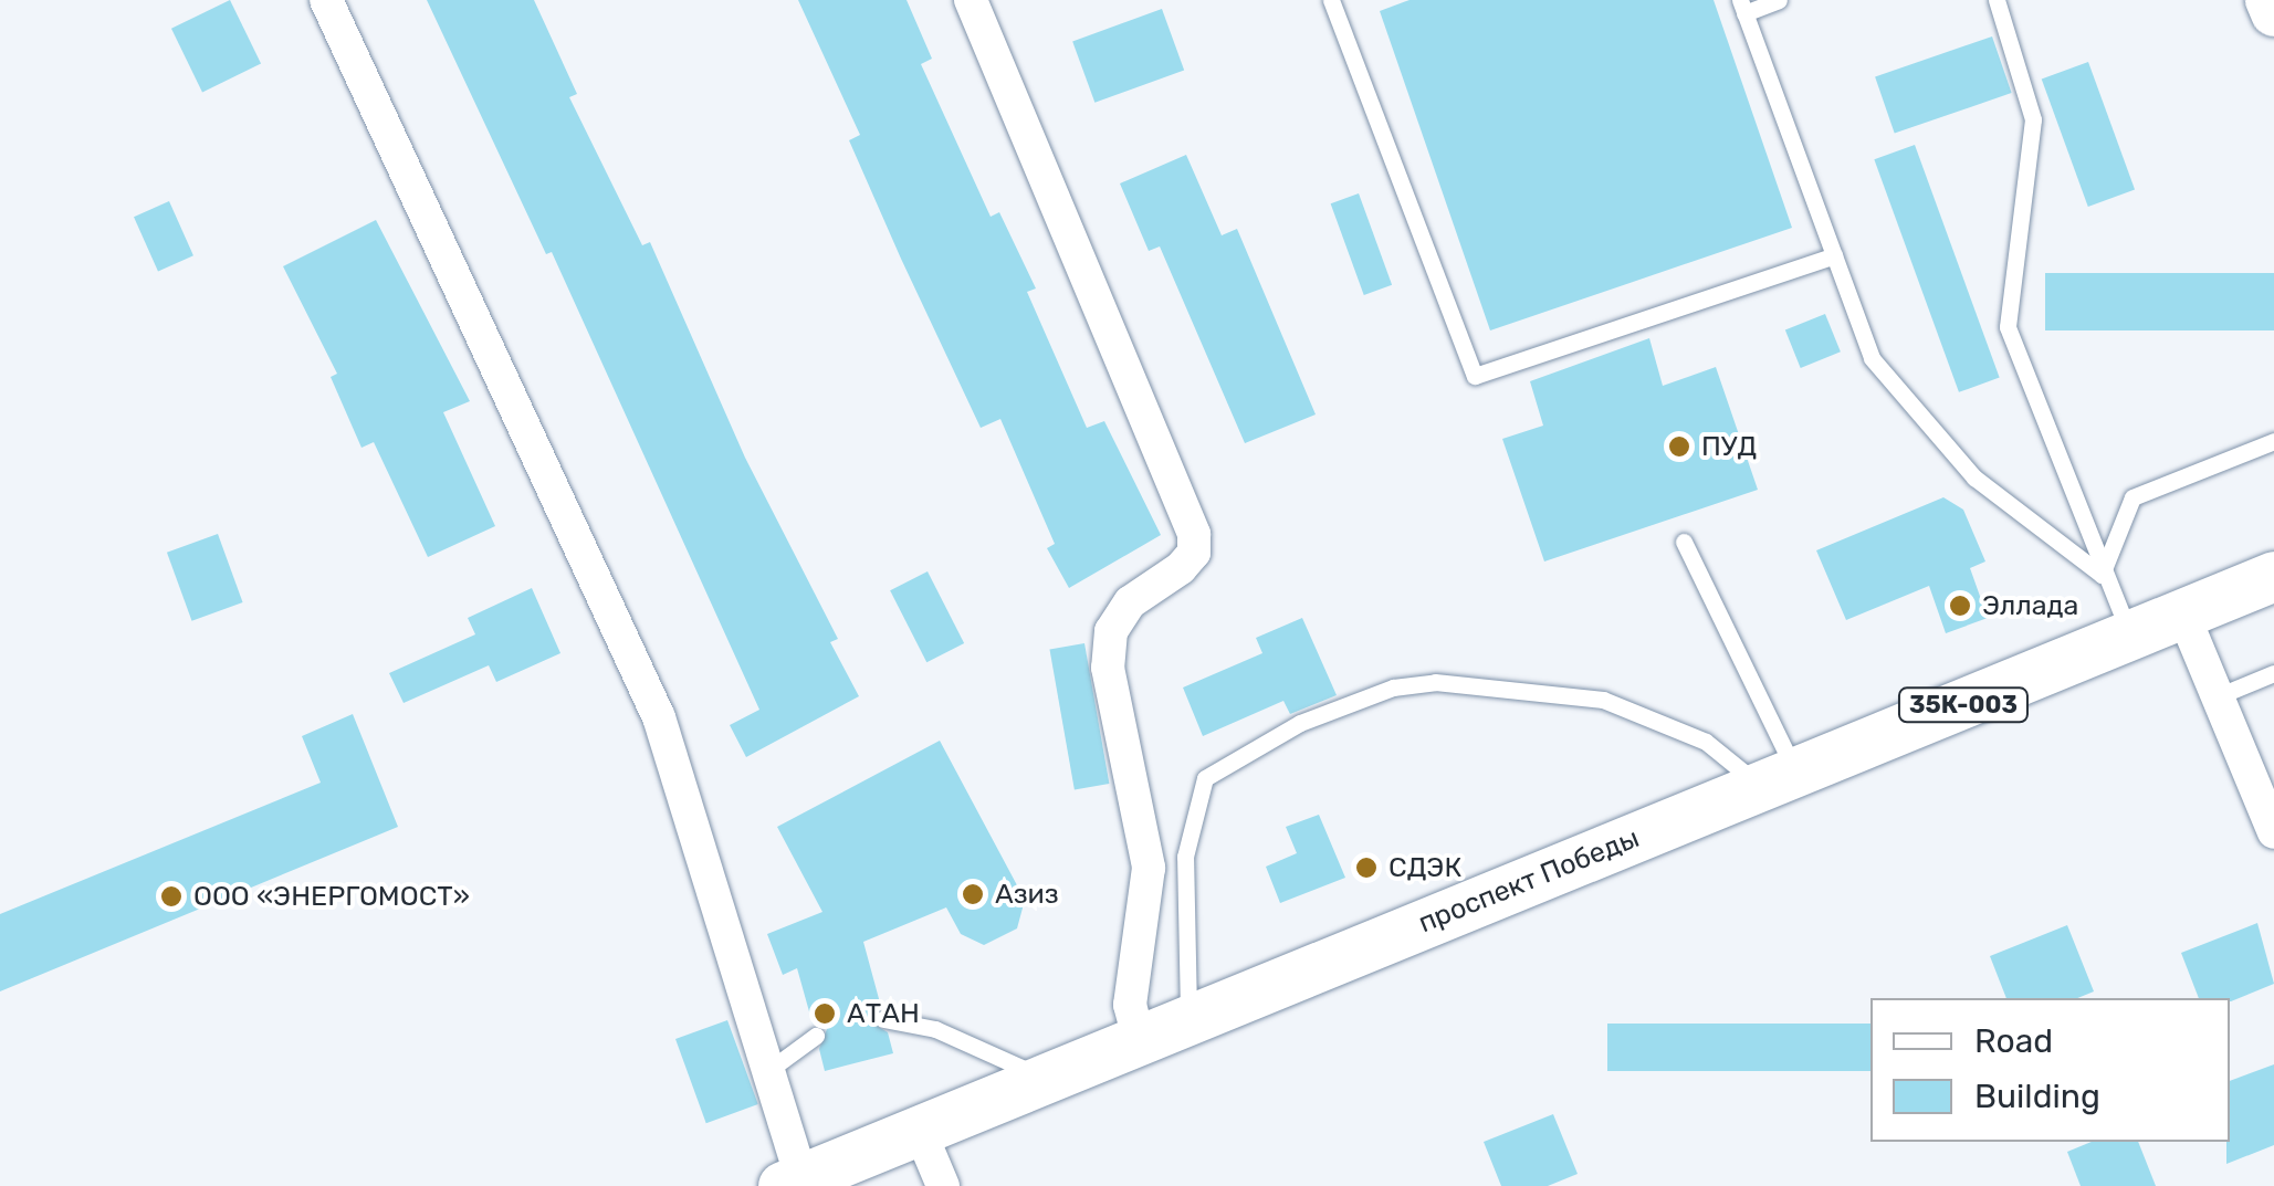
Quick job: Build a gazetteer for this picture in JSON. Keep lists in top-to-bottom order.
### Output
{
  "streets": {
    "main road": ["35К-003", "проспект Победы"]
  },
  "places": [
    "ПУД",
    "Эллада",
    "СДЭК",
    "Азиз",
    "ООО «ЭНЕРГОМОСТ»",
    "АТАН"
  ],
  "legend": ["Road", "Building"]
}
